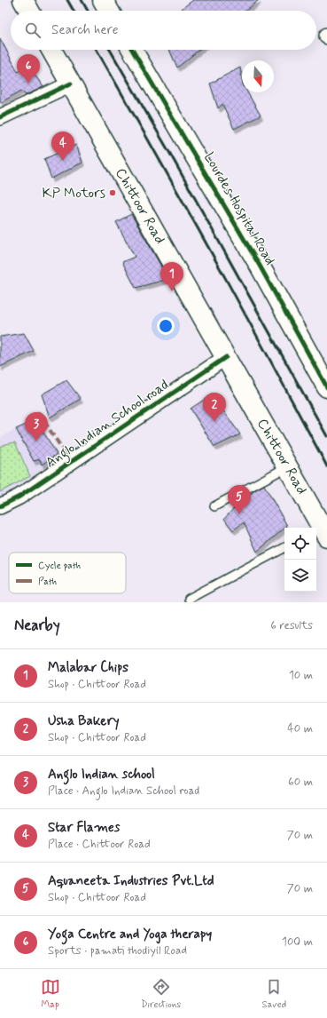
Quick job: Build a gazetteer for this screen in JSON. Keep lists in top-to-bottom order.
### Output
{
  "streets": {
    "main road": ["Chittoor Road", "Lourdes Hospital Road"],
    "street": ["Anglo Indian School road"]
  },
  "crossings": [
    ["Chittoor Road", "Anglo Indian School road"]
  ],
  "places": ["KP Motors"],
  "legend": ["Cycle path", "Path"],
  "north": "bottom",
  "page": {
    "search": "Search here",
    "pins": [
      "6",
      "4",
      "1",
      "2",
      "3",
      "5"
    ],
    "heading": ["Nearby", "6 results"],
    "list": [
      {
        "mark": "1",
        "name": "Malabar Chips",
        "note": "Shop · Chittoor Road",
        "value": "10 m"
      },
      {
        "mark": "2",
        "name": "Usha Bakery",
        "note": "Shop · Chittoor Road",
        "value": "40 m"
      },
      {
        "mark": "3",
        "name": "Anglo Indian school",
        "note": "Place · Anglo Indian School road",
        "value": "60 m"
      },
      {
        "mark": "4",
        "name": "Star Flames",
        "note": "Place · Chittoor Road",
        "value": "70 m"
      },
      {
        "mark": "5",
        "name": "Aquaneeta Industries Pvt.Ltd",
        "note": "Shop · Chittoor Road",
        "value": "70 m"
      },
      {
        "mark": "6",
        "name": "Yoga Centre and Yoga therapy",
        "note": "Sports · pamati thodiyil Road",
        "value": "100 m"
      }
    ],
    "nav": ["Map", "Directions", "Saved"]
  }
}
